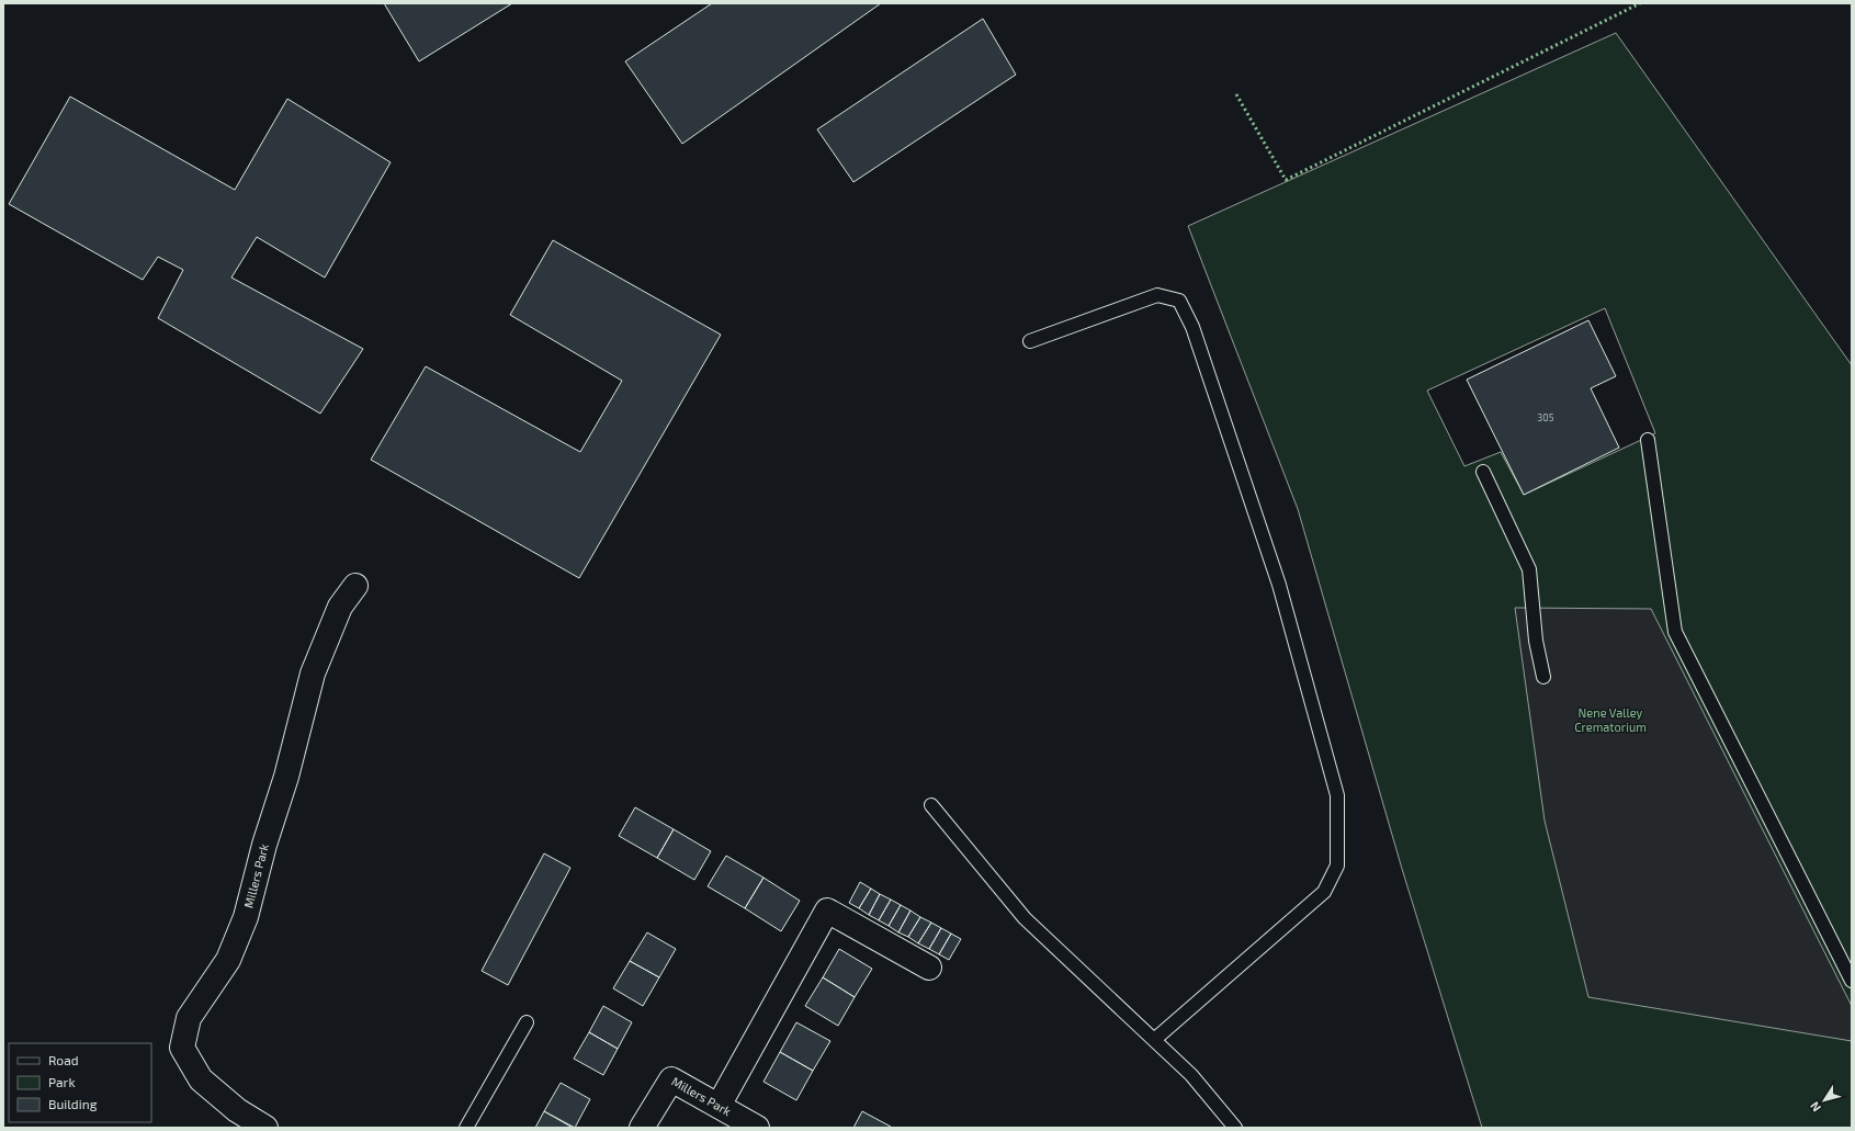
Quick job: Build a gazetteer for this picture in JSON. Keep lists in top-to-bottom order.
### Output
{
  "streets": {
    "street": ["Millers Park"]
  },
  "parks": ["Nene Valley Crematorium"],
  "house_numbers": ["305"],
  "legend": ["Road", "Park", "Building"],
  "north": "bottom left"
}
